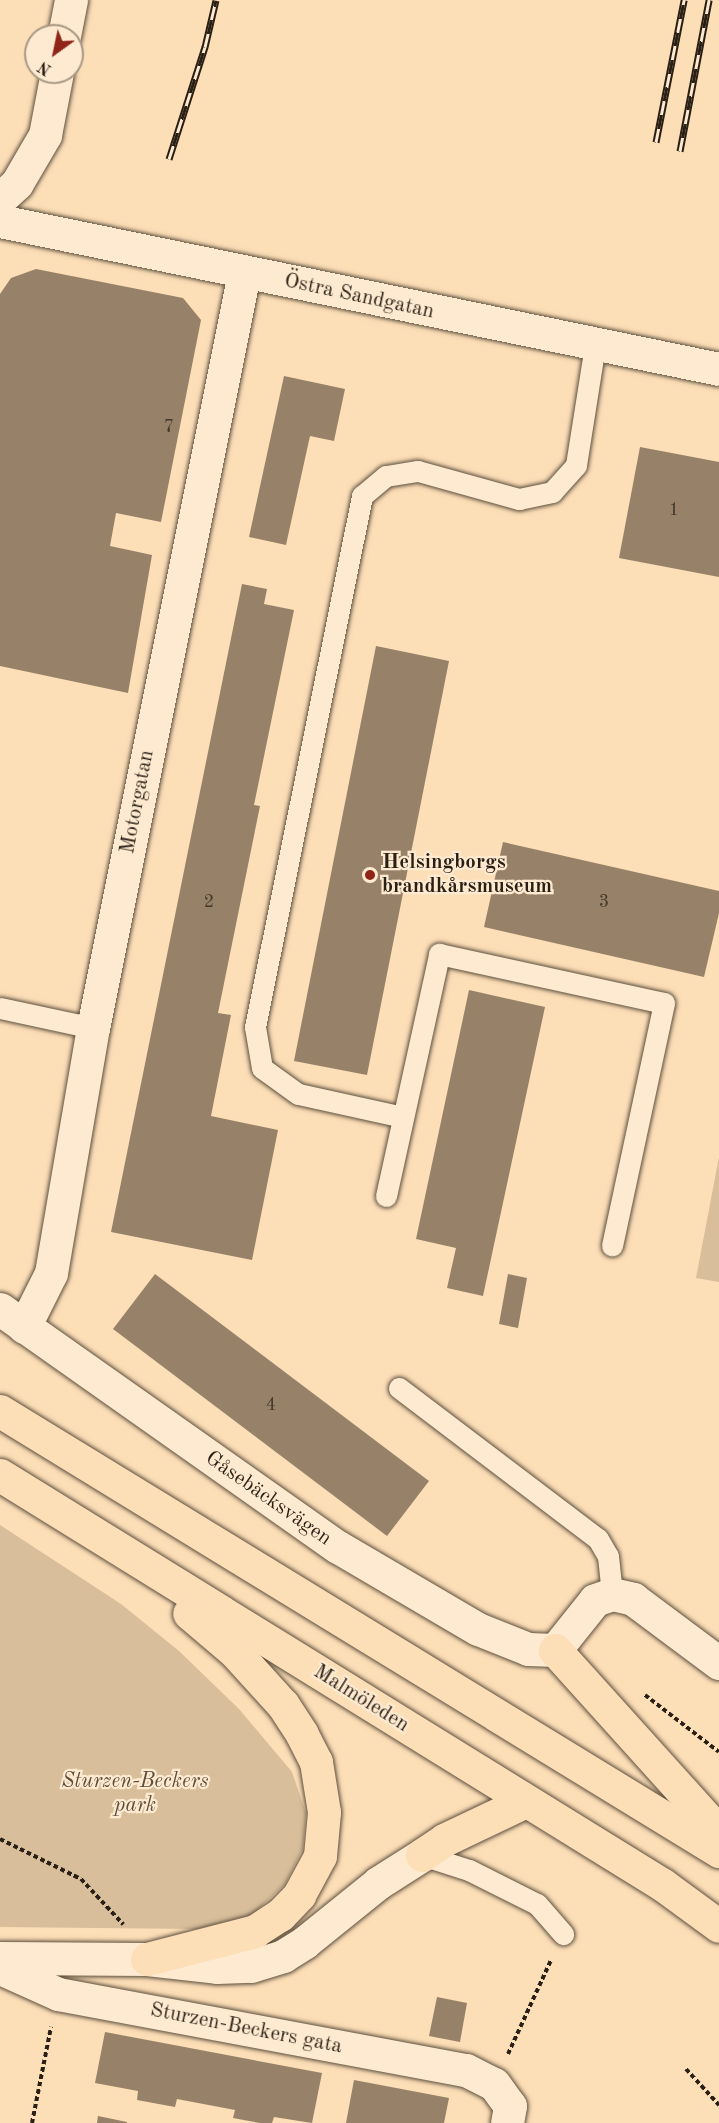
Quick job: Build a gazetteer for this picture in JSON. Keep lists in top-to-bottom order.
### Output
{
  "streets": {
    "highway": ["Malmöleden"],
    "street": [
      "Östra Sandgatan",
      "Motorgatan",
      "Gåsebäcksvägen",
      "Sturzen-Beckers gata"
    ]
  },
  "crossings": [
    ["Östra Sandgatan", "Motorgatan"],
    ["Motorgatan", "Gåsebäcksvägen"]
  ],
  "parks": ["Sturzen-Beckers park"],
  "places": ["Helsingborgs brandkårsmuseum"],
  "house_numbers": [
    "7",
    "1",
    "2",
    "3",
    "4"
  ],
  "north": "bottom left"
}
